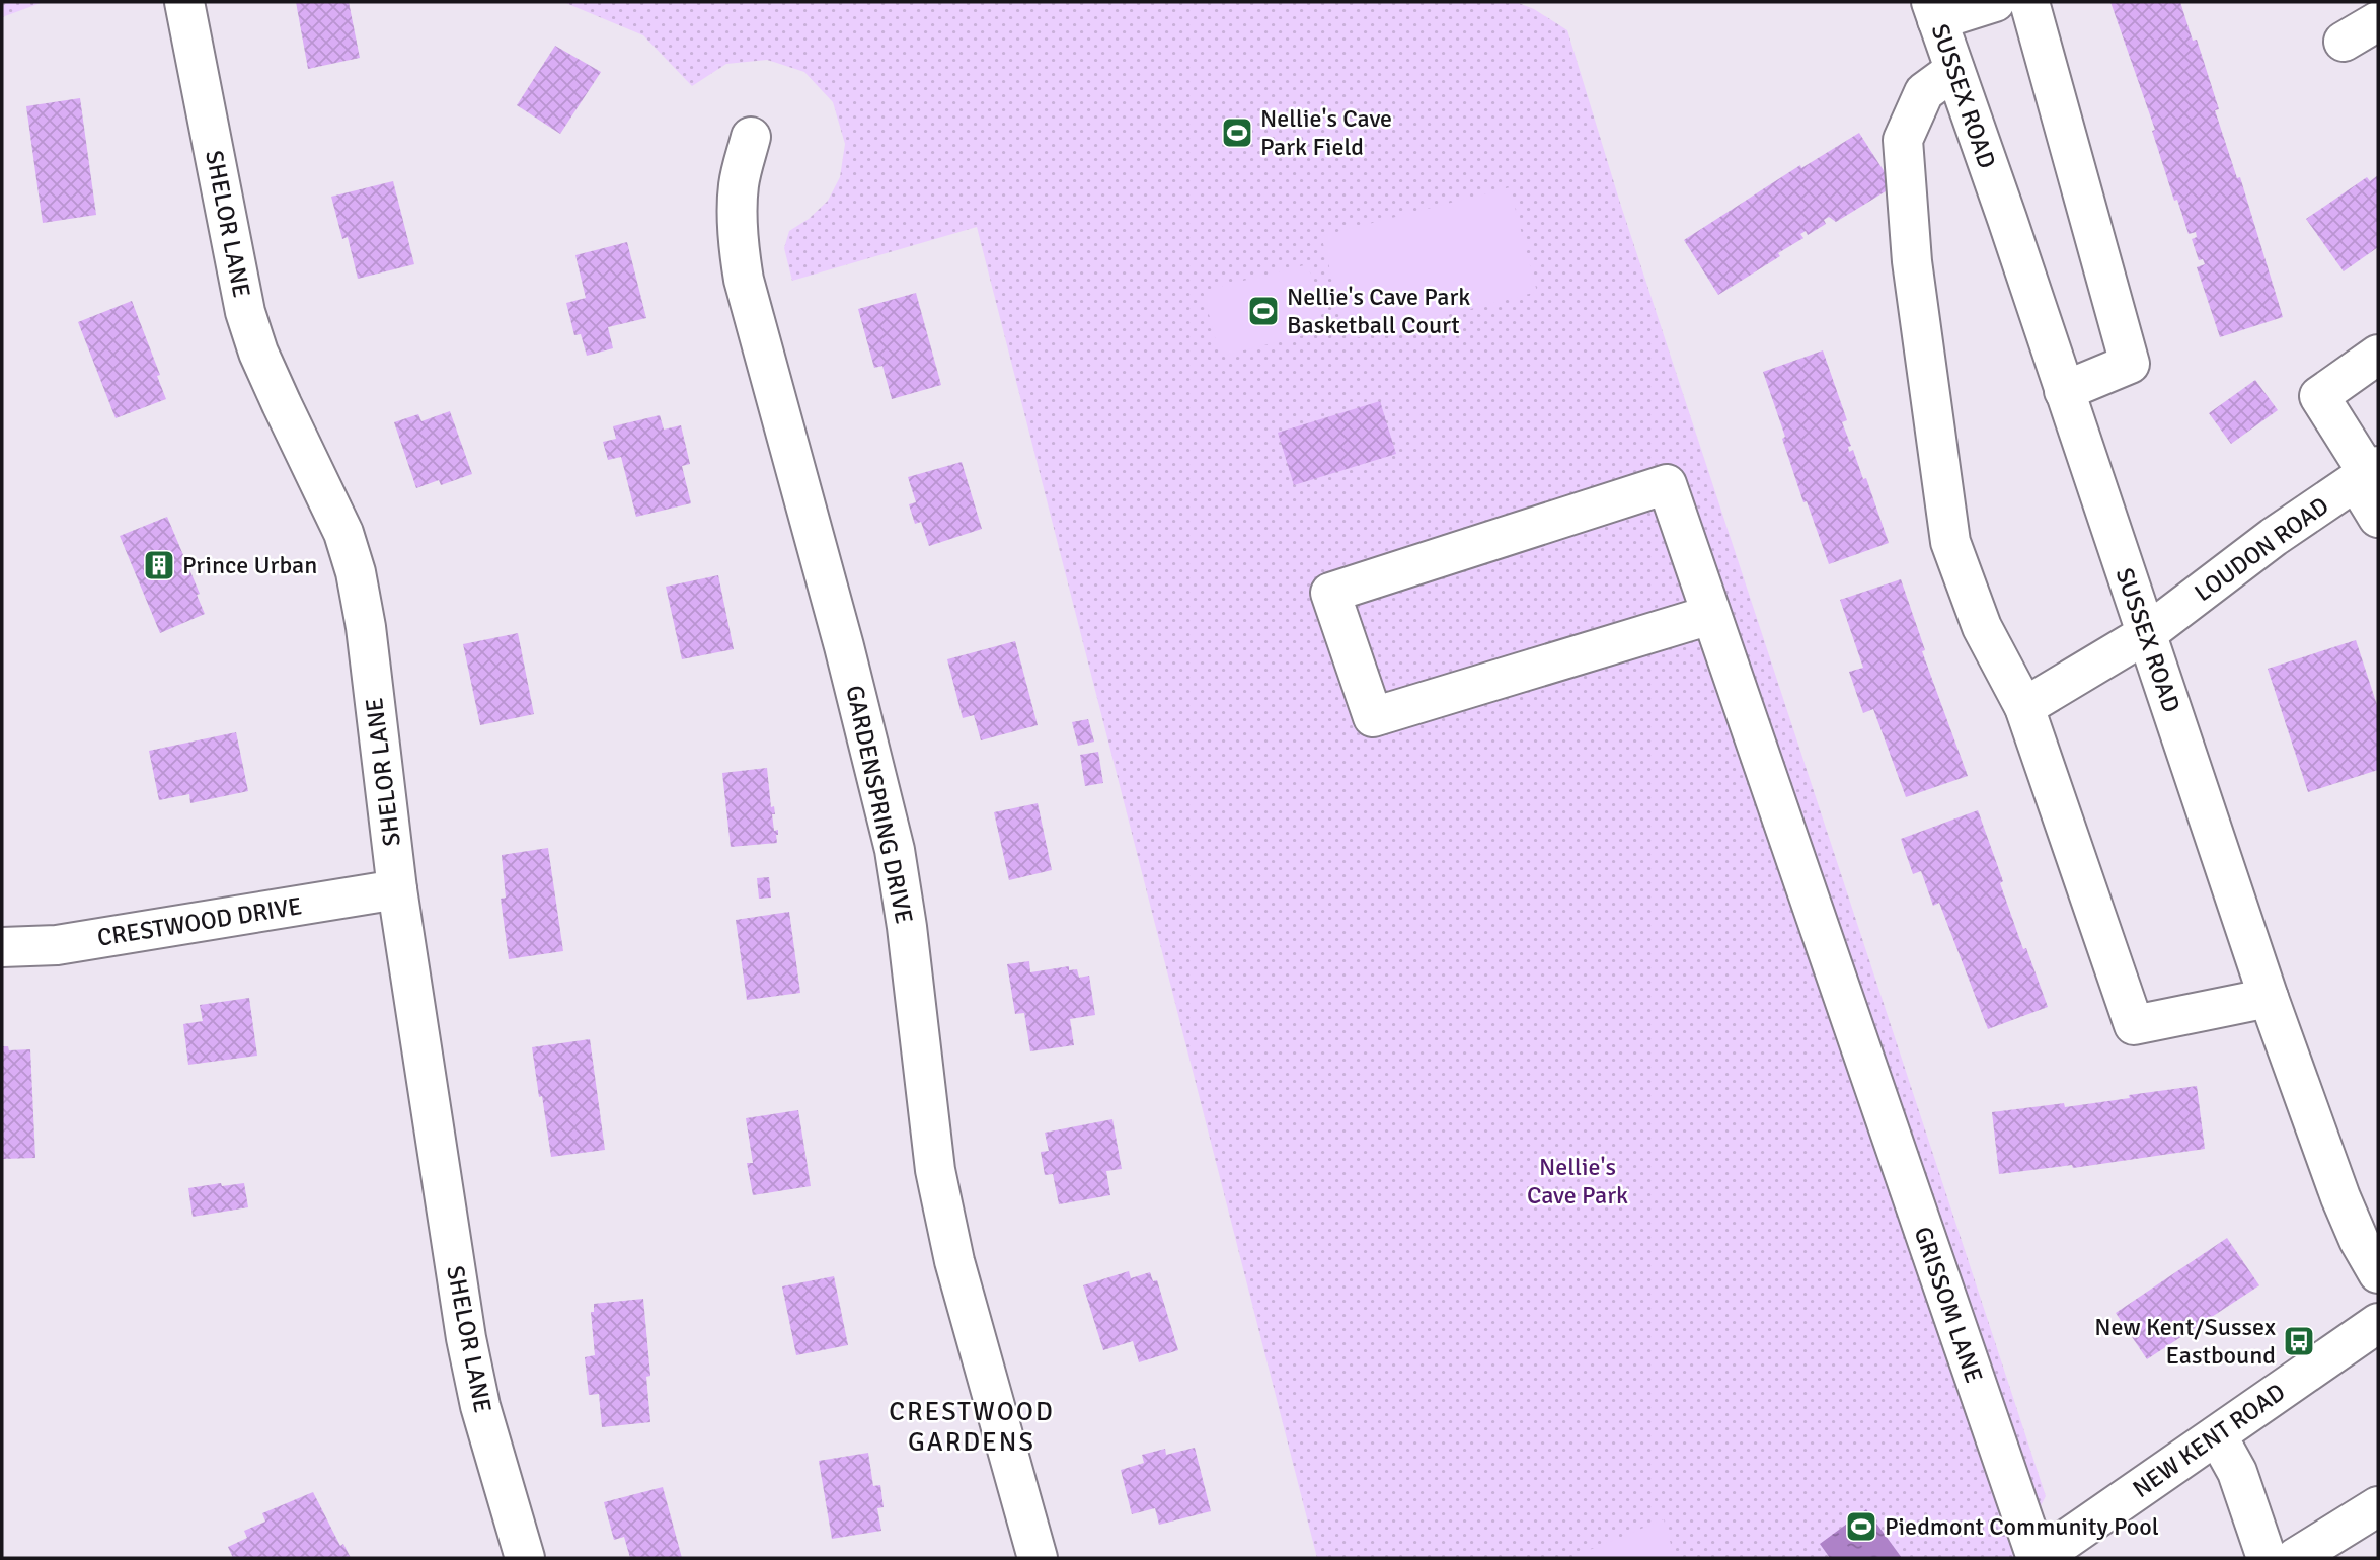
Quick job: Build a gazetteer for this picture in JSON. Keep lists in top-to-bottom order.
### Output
{
  "streets": {
    "street": [
      "SUSSEX ROAD",
      "SHELOR LANE",
      "LOUDON ROAD",
      "GARDENSPRING DRIVE",
      "CRESTWOOD DRIVE",
      "GRISSOM LANE",
      "NEW KENT ROAD"
    ]
  },
  "crossings": [
    ["SUSSEX ROAD", "LOUDON ROAD"],
    ["SHELOR LANE", "CRESTWOOD DRIVE"],
    ["GRISSOM LANE", "NEW KENT ROAD"]
  ],
  "districts": ["CRESTWOOD GARDENS"],
  "parks": ["Nellie's Cave Park"],
  "places": {
    "sports": ["Nellie's Cave Park Field", "Nellie's Cave Park Basketball Court", "Piedmont Community Pool"],
    "building": ["Prince Urban"],
    "bus stop": ["New Kent/Sussex Eastbound"]
  }
}
